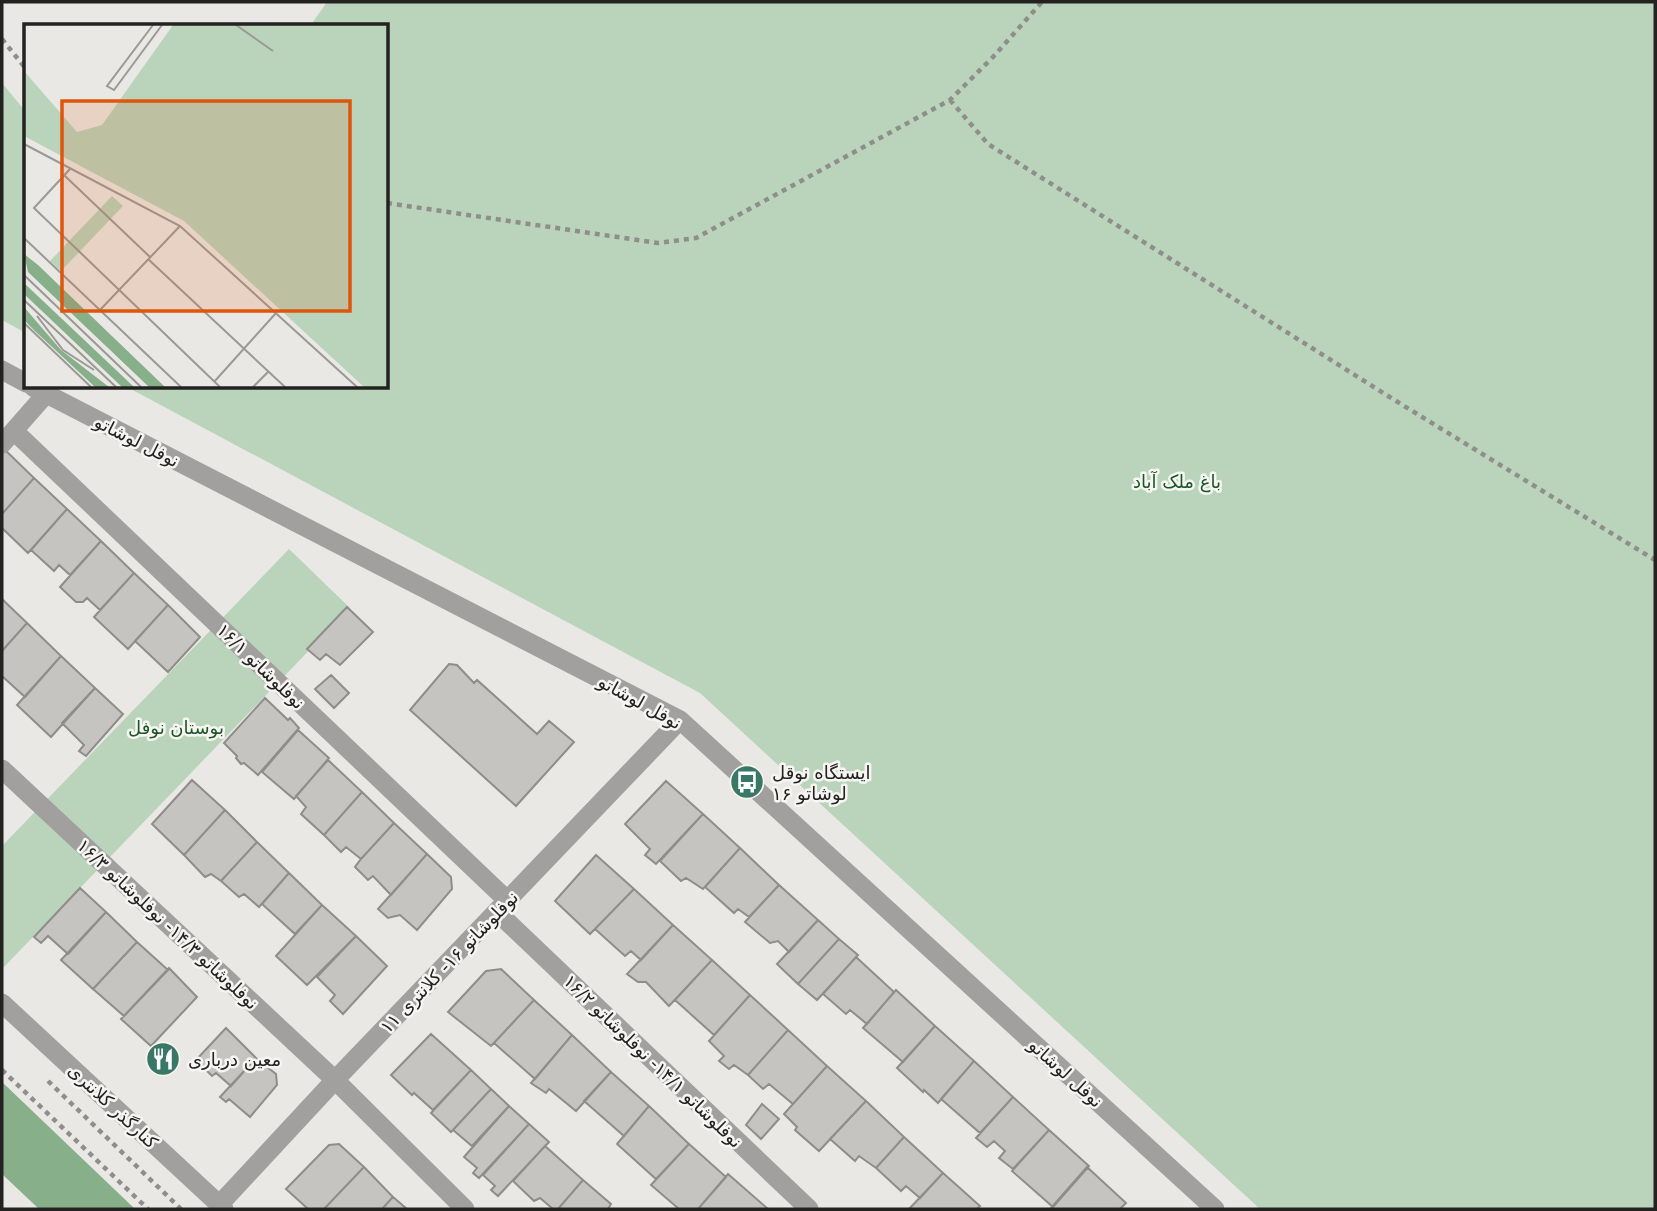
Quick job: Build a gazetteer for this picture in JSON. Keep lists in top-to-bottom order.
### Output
{
  "streets": {
    "street": [
      "نوفل لوشاتو",
      "نوفلوشاتو ۱۶/۱",
      "نوفلوشاتو ۱۴/۳- نوفلوشاتو ۱۶/۳",
      "نوفلوشاتو ۱۶- کلانتری ۱۱",
      "نوفلوشاتو ۱۴/۱- نوفلوشاتو ۱۶/۲",
      "کنارگذر کلانتری"
    ]
  },
  "crossings": [
    ["نوفل لوشاتو", "نوفلوشاتو ۱۶- کلانتری ۱۱"],
    ["نوفلوشاتو ۱۶/۱", "نوفلوشاتو ۱۶- کلانتری ۱۱"],
    ["نوفلوشاتو ۱۶/۱", "نوفلوشاتو ۱۴/۱- نوفلوشاتو ۱۶/۲"],
    ["نوفلوشاتو ۱۴/۳- نوفلوشاتو ۱۶/۳", "نوفلوشاتو ۱۶- کلانتری ۱۱"],
    ["نوفلوشاتو ۱۶- کلانتری ۱۱", "نوفلوشاتو ۱۴/۱- نوفلوشاتو ۱۶/۲"],
    ["نوفلوشاتو ۱۶- کلانتری ۱۱", "کنارگذر کلانتری"]
  ],
  "parks": ["باغ ملک آباد", "بوستان نوفل"],
  "places": {
    "bus stop": ["ایستگاه نوقل لوشاتو ۱۶"],
    "restaurant": ["معین درباری"]
  }
}
